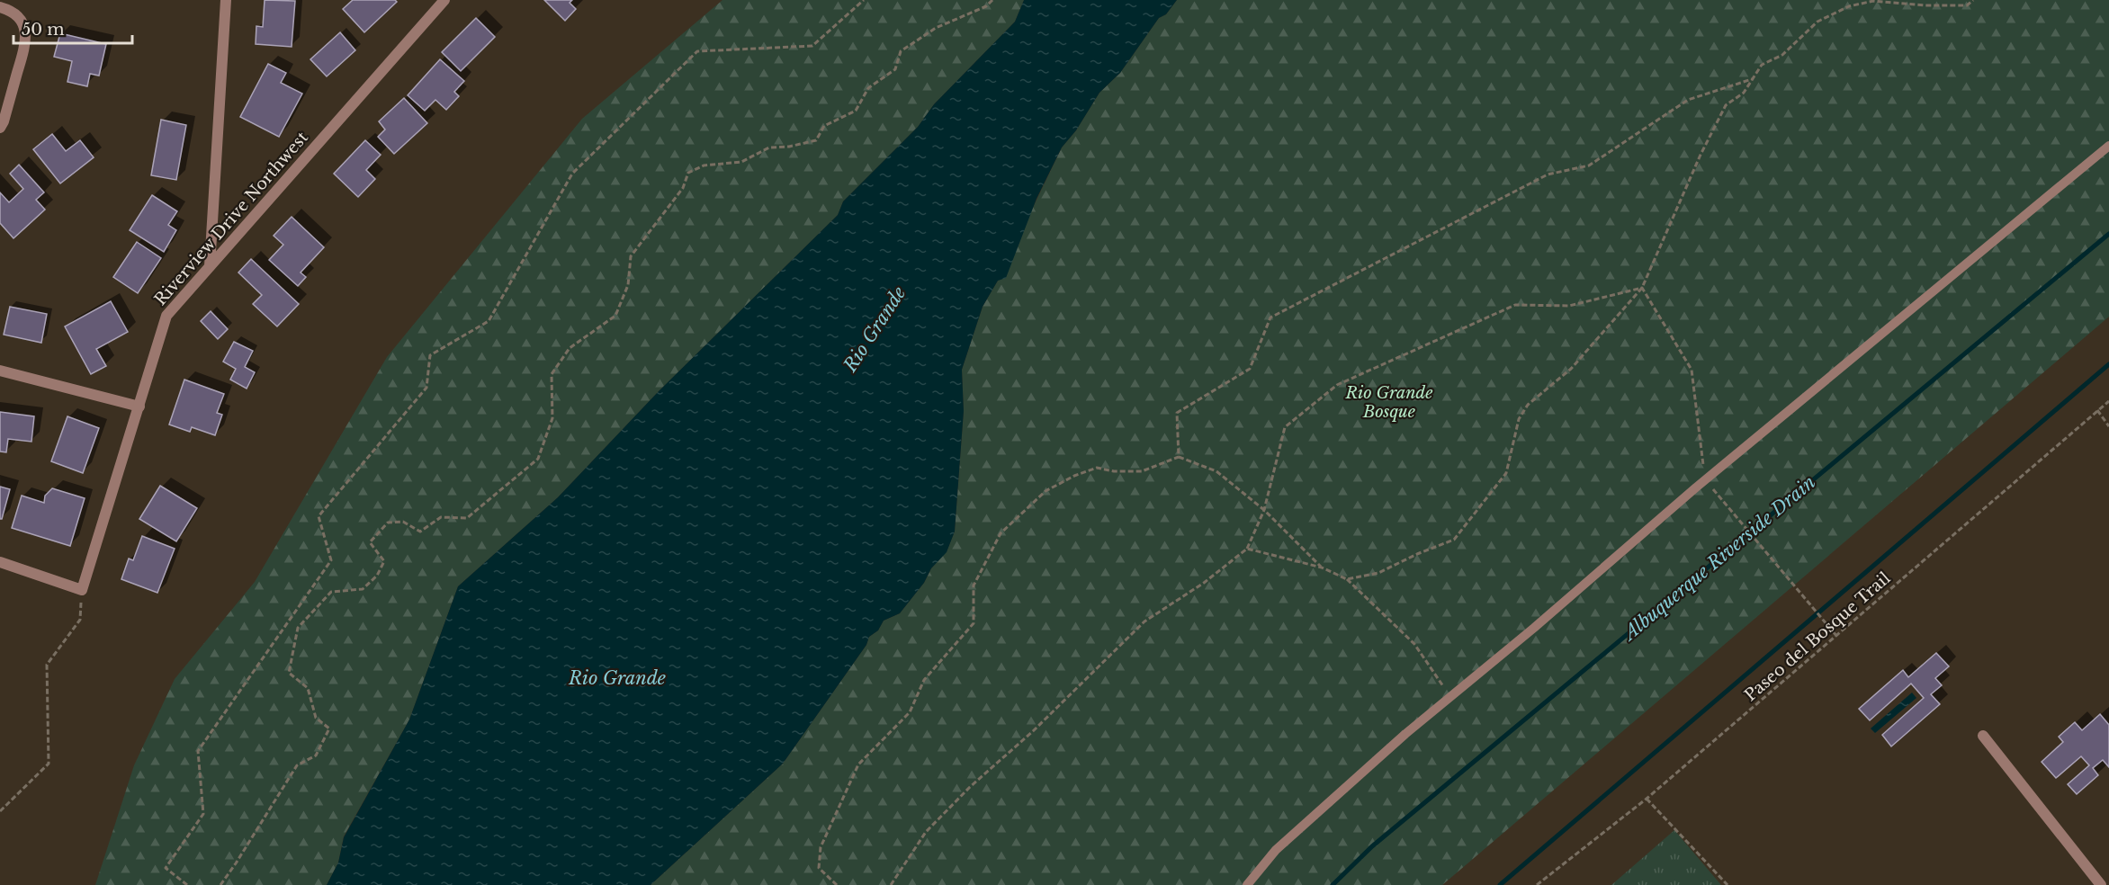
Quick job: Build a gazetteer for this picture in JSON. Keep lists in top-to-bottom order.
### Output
{
  "streets": {
    "street": ["Riverview Drive Northwest"],
    "path": ["Paseo del Bosque Trail"]
  },
  "water": ["Rio Grande", "Albuquerque Riverside Drain"],
  "parks": ["Rio Grande Bosque"],
  "scale_bar": "50 m"
}
